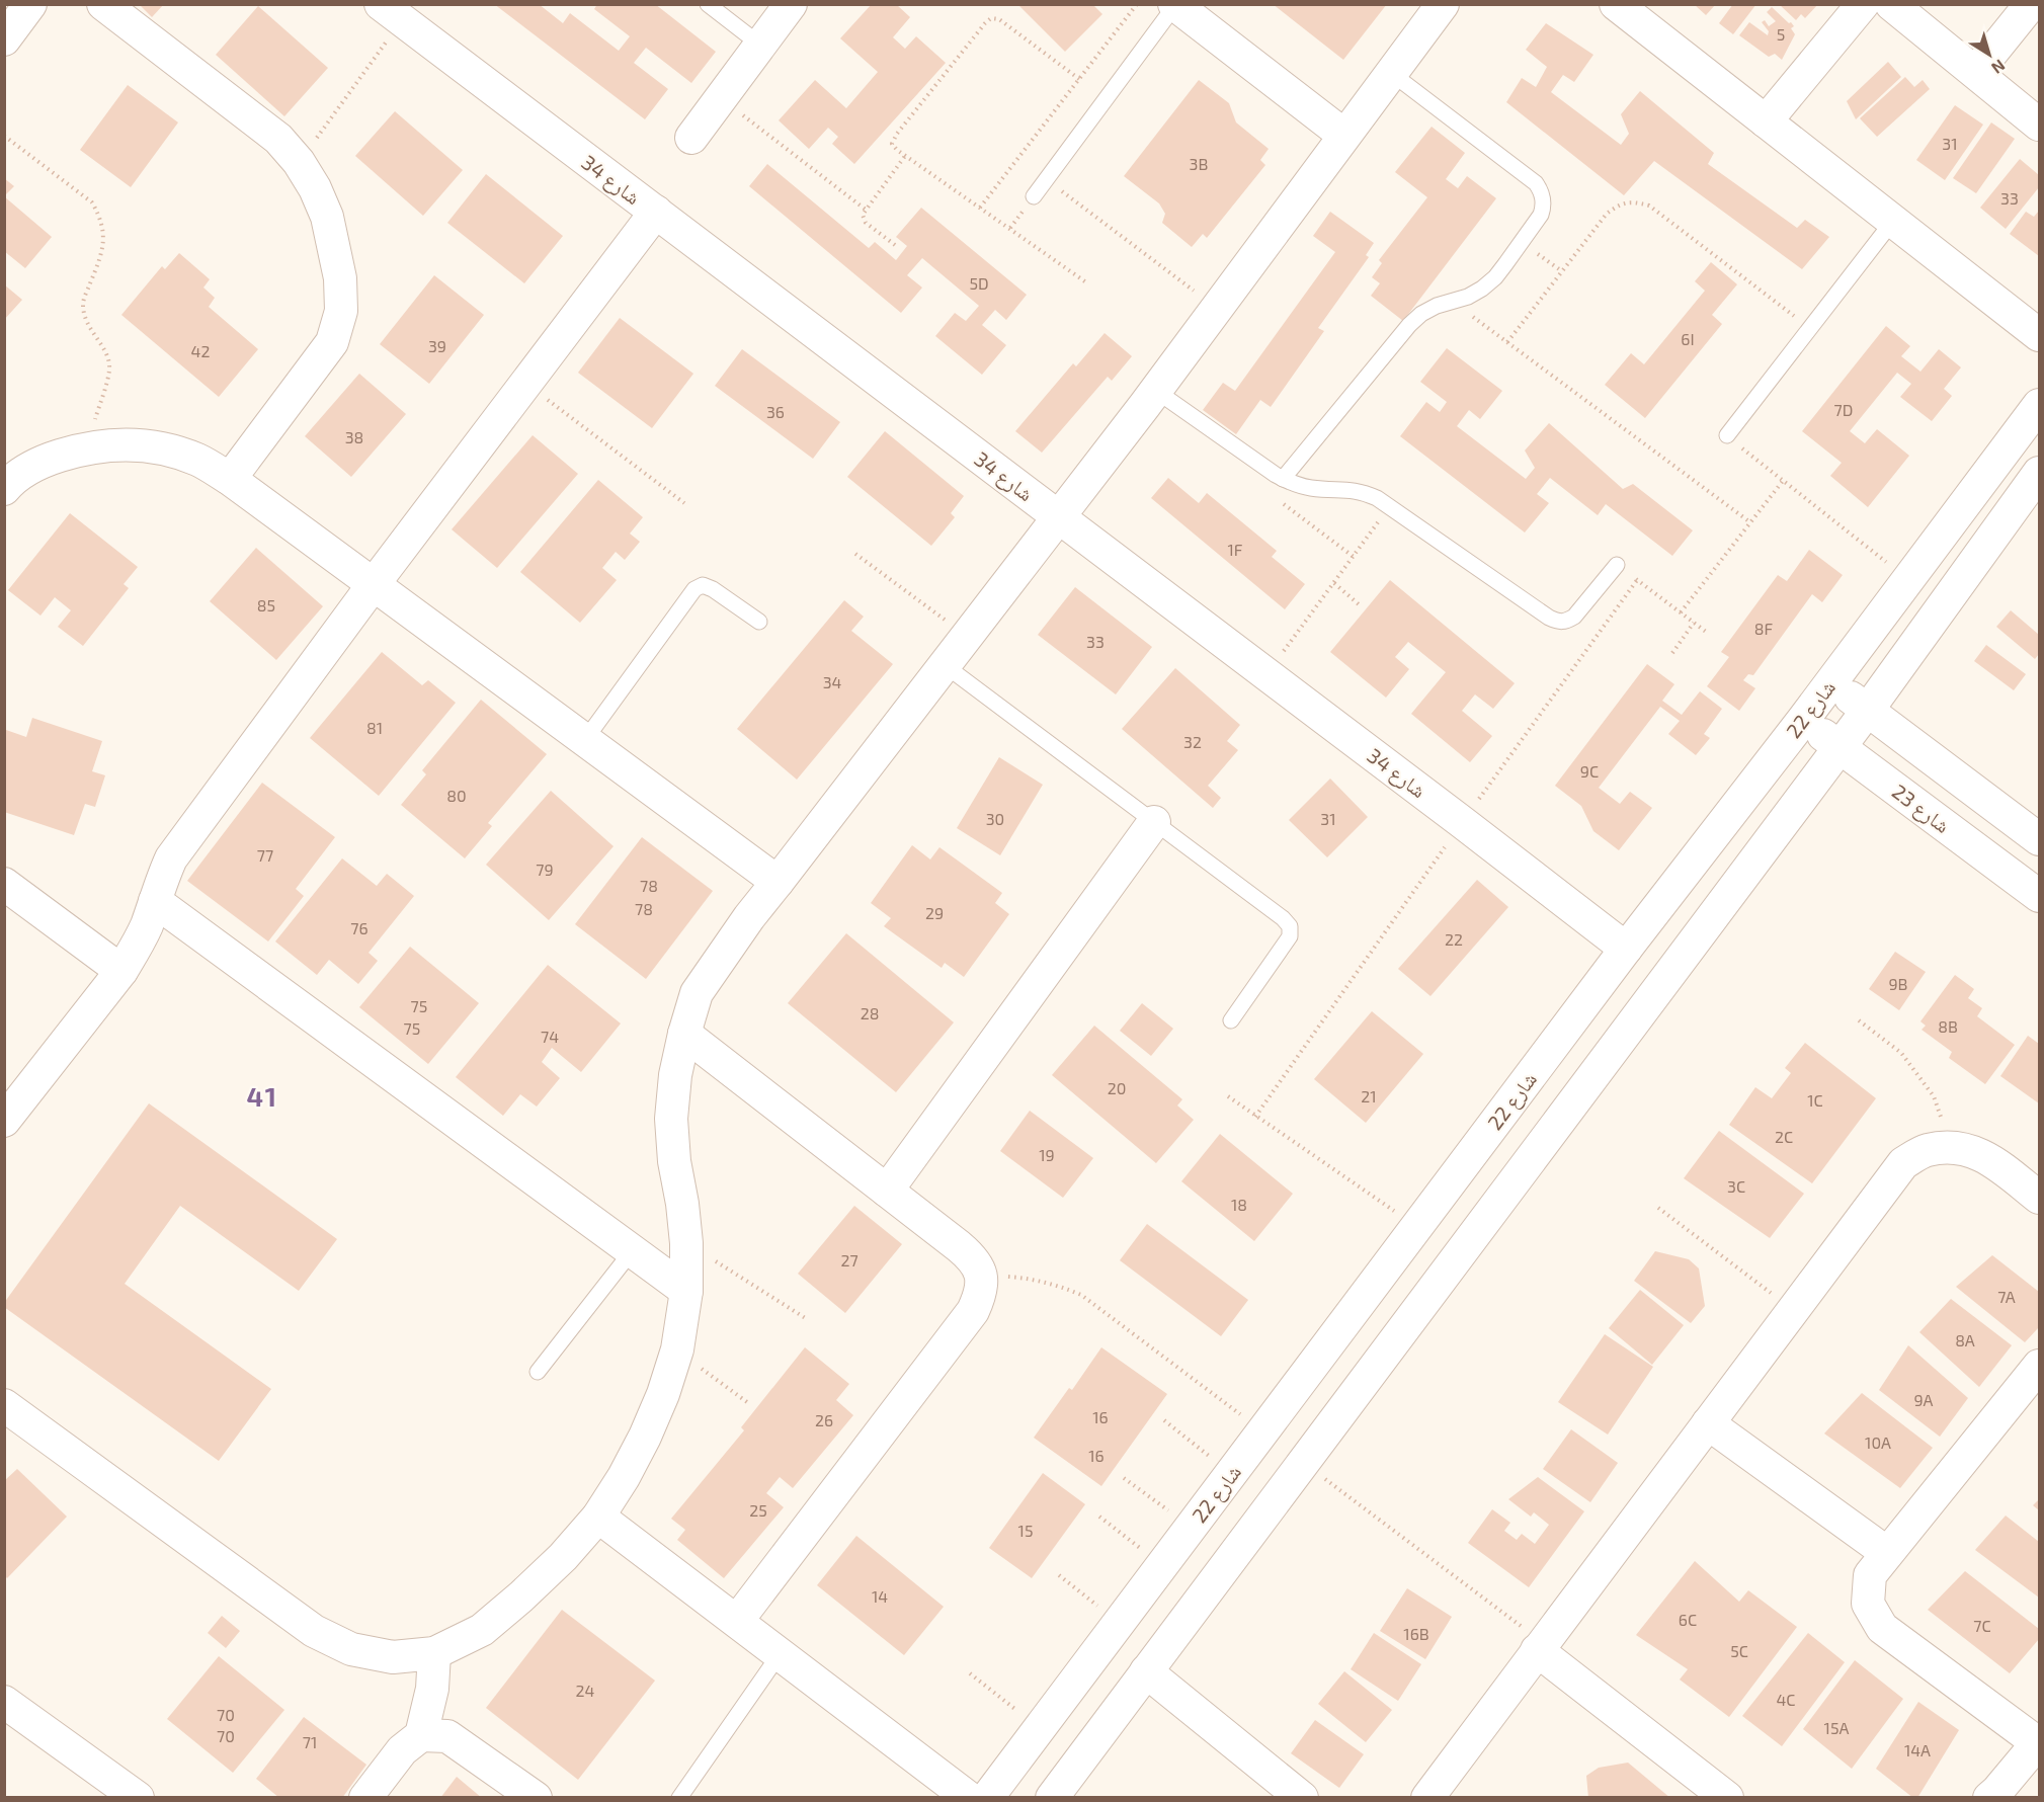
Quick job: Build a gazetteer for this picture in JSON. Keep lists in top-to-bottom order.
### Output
{
  "streets": {
    "street": ["شارع 34", "شارع 22", "شارع 23"]
  },
  "crossings": [
    ["شارع 34", "شارع 22"],
    ["شارع 22", "شارع 23"]
  ],
  "districts": ["41"],
  "house_numbers": [
    "5",
    "31",
    "3B",
    "33",
    "5D",
    "6I",
    "39",
    "42",
    "7D",
    "36",
    "38",
    "1F",
    "85",
    "8F",
    "33",
    "34",
    "81",
    "32",
    "9C",
    "80",
    "30",
    "31",
    "77",
    "79",
    "78",
    "78",
    "29",
    "76",
    "22",
    "9B",
    "75",
    "28",
    "8B",
    "75",
    "74",
    "20",
    "21",
    "1C",
    "2C",
    "19",
    "3C",
    "18",
    "27",
    "7A",
    "8A",
    "9A",
    "16",
    "26",
    "10A",
    "16",
    "25",
    "15",
    "14",
    "6C",
    "7C",
    "16B",
    "5C",
    "24",
    "4C",
    "70",
    "15A",
    "70",
    "71",
    "14A"
  ],
  "north": "bottom right"
}
